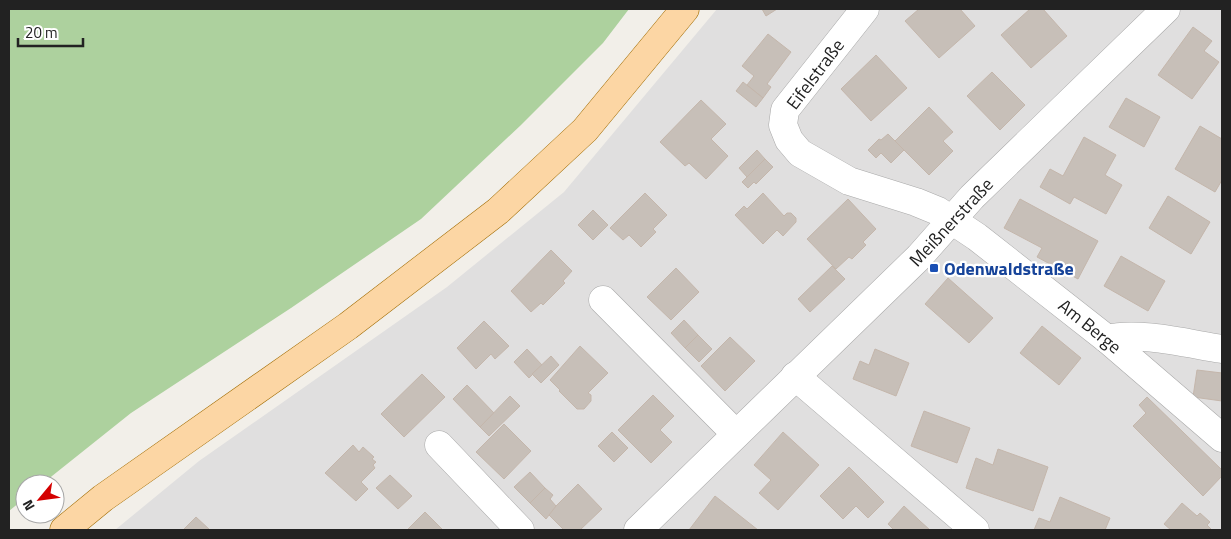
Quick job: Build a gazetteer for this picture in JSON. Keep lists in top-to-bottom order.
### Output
{
  "streets": {
    "street": ["Eifelstraße", "Meißnerstraße", "Am Berge"]
  },
  "crossings": [
    ["Eifelstraße", "Meißnerstraße"],
    ["Eifelstraße", "Am Berge"],
    ["Meißnerstraße", "Am Berge"]
  ],
  "places": {
    "transit": ["Odenwaldstraße"]
  },
  "scale_bar": "20 m",
  "north": "bottom left"
}
